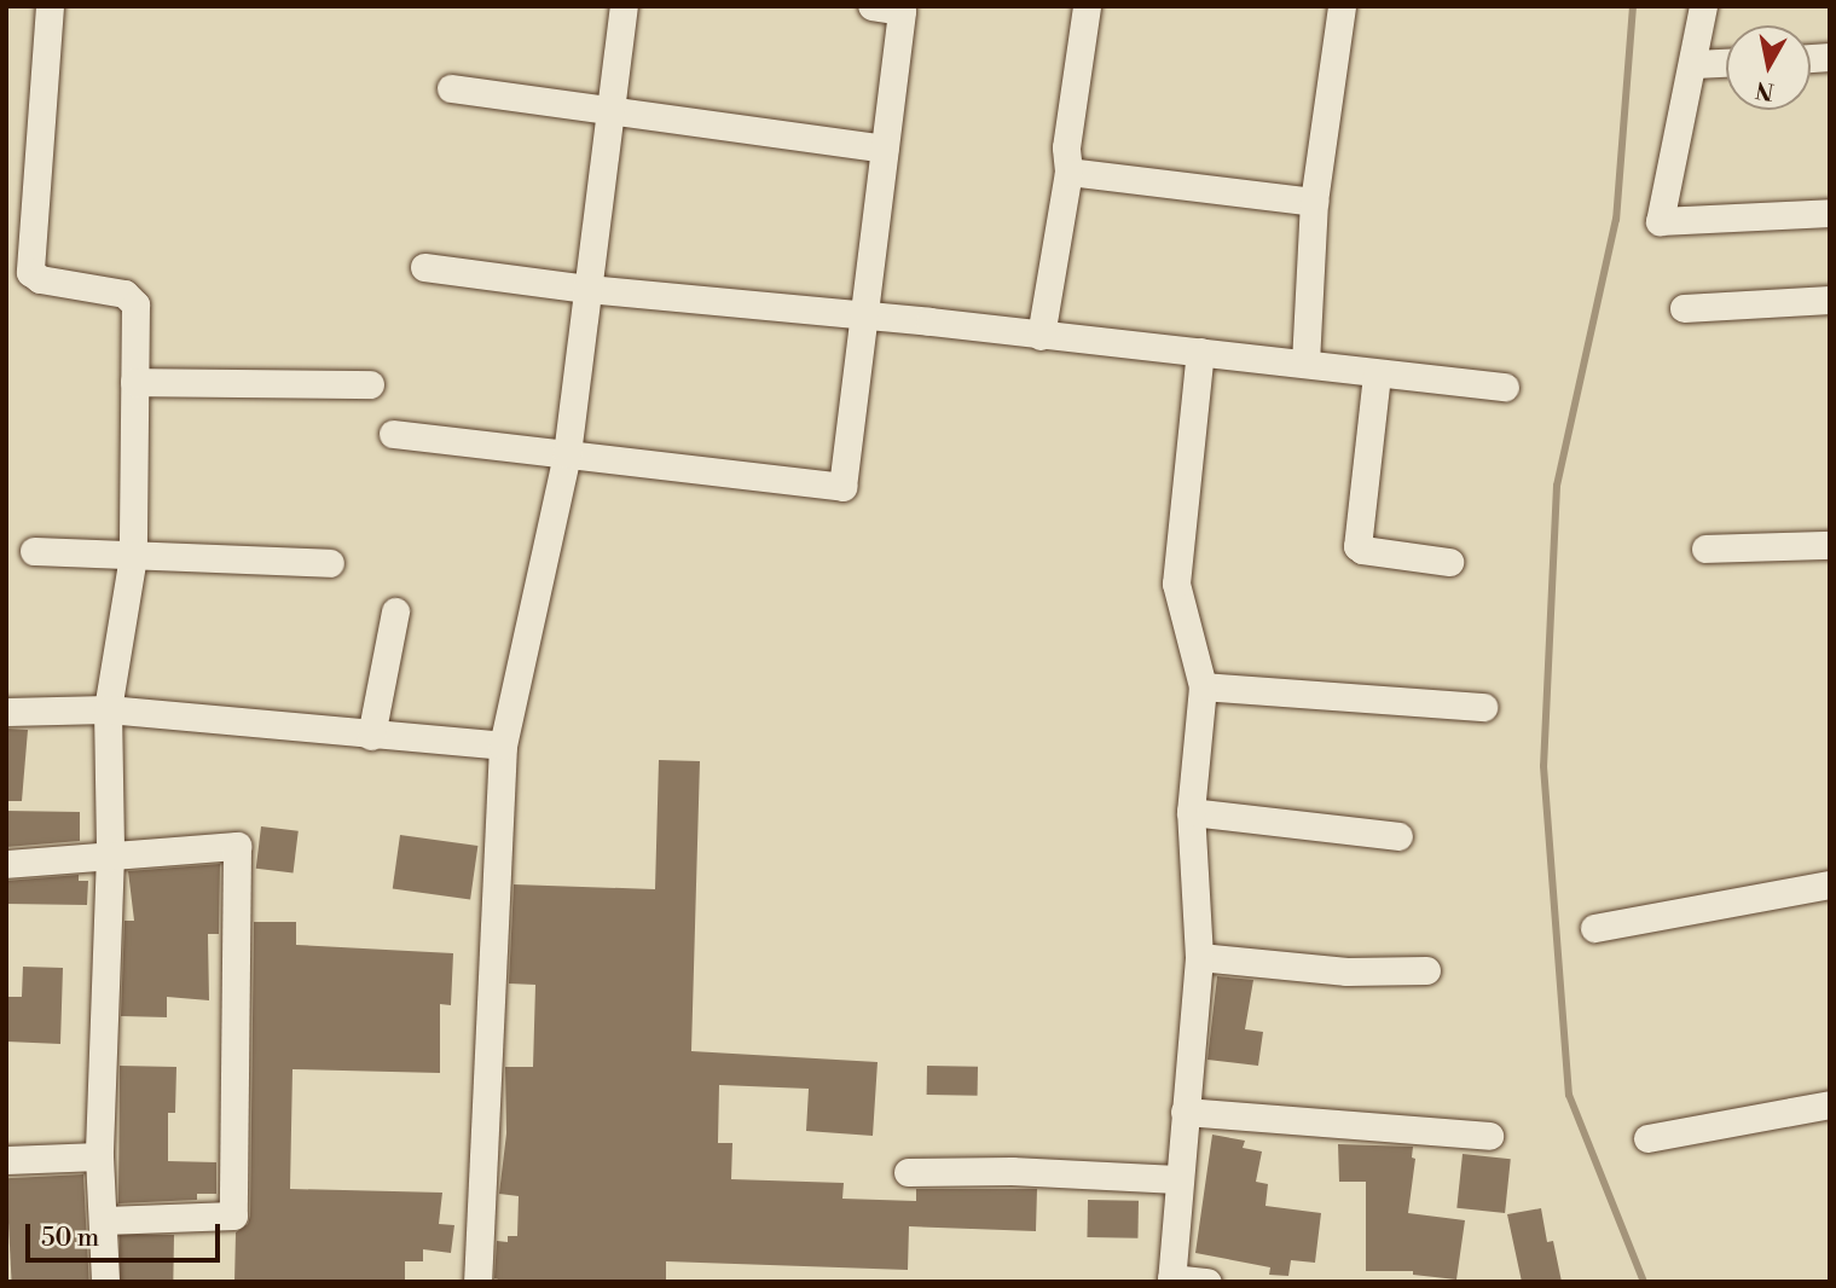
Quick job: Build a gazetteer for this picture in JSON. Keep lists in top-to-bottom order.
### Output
{
  "scale_bar": "50 m",
  "north": "bottom"
}
